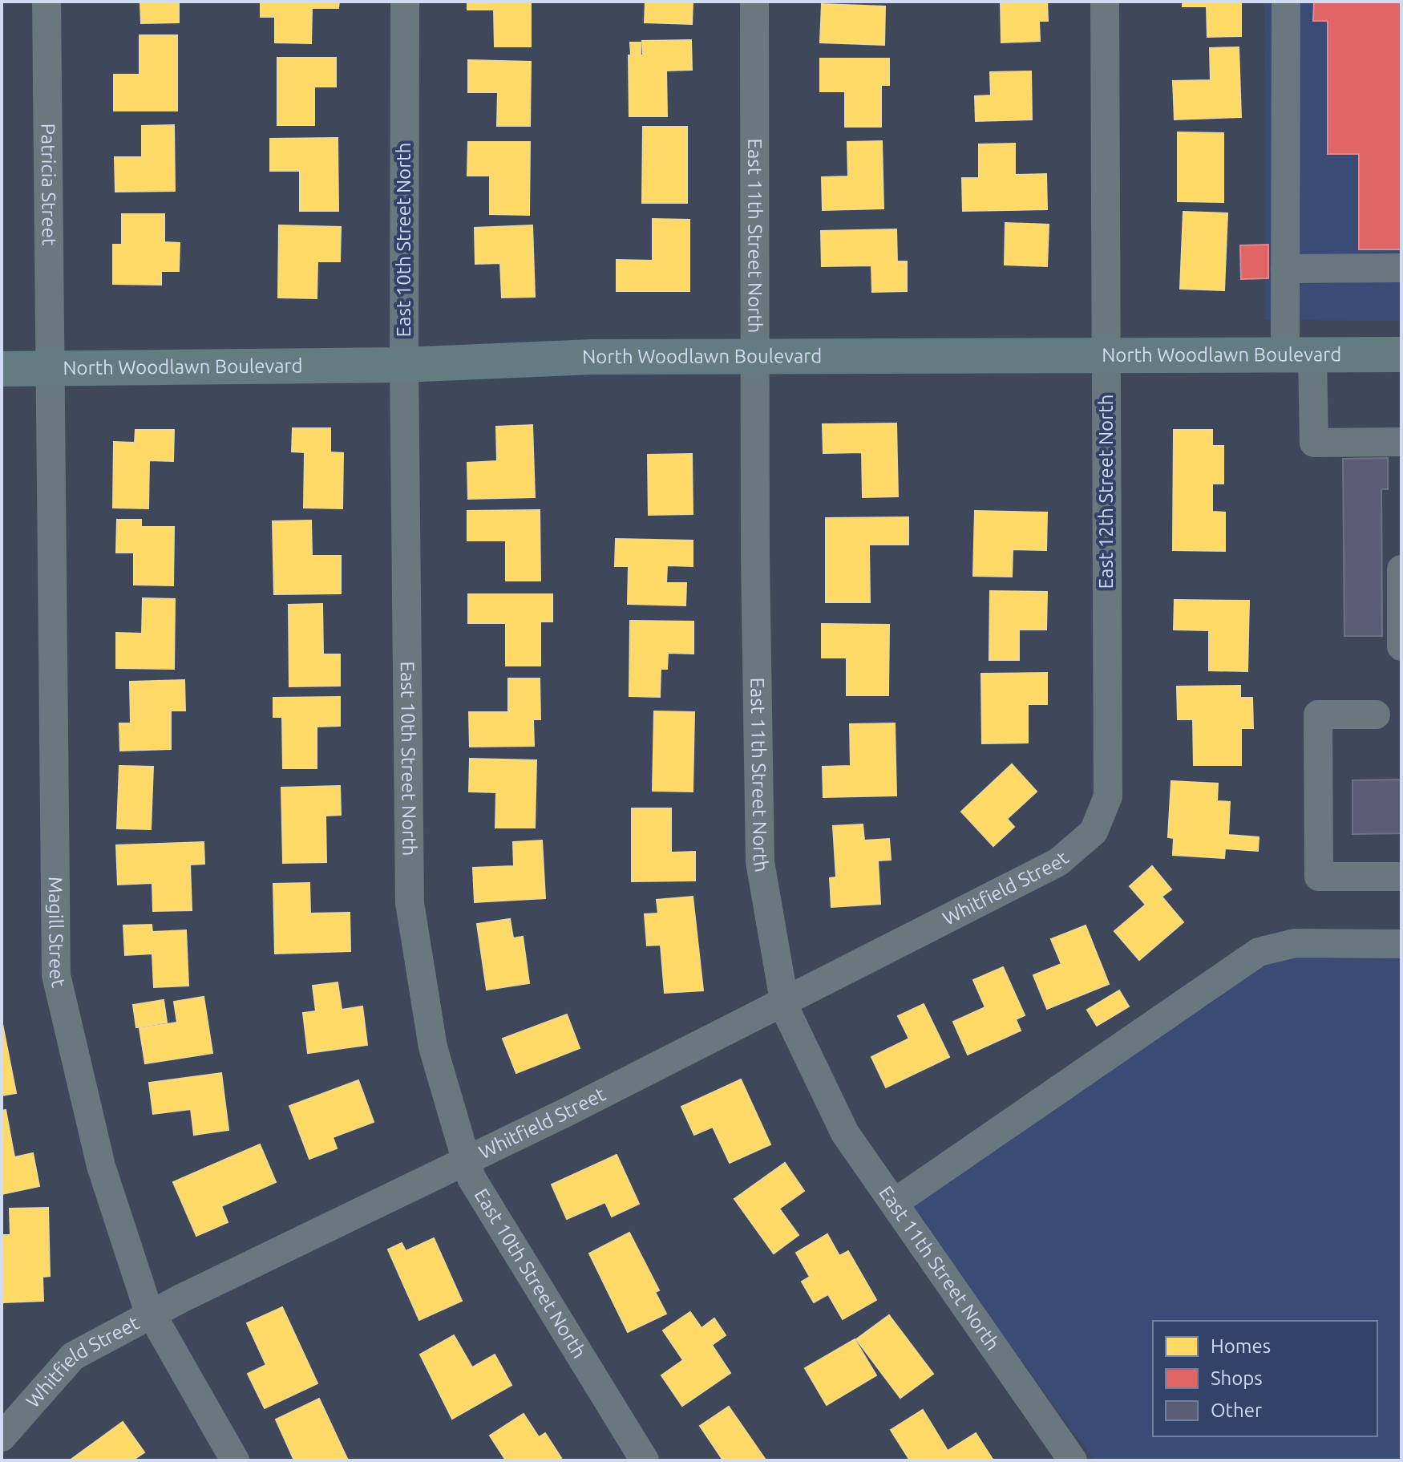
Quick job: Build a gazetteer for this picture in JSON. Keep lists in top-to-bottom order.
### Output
{
  "streets": {
    "main road": ["North Woodlawn Boulevard"],
    "street": [
      "Patricia Street",
      "East 11th Street North",
      "East 10th Street North",
      "East 12th Street North",
      "Whitfield Street",
      "Magill Street"
    ]
  },
  "crossings": [
    ["Patricia Street", "North Woodlawn Boulevard"],
    ["Patricia Street", "Magill Street"],
    ["East 11th Street North", "North Woodlawn Boulevard"],
    ["East 11th Street North", "Whitfield Street"],
    ["East 10th Street North", "North Woodlawn Boulevard"],
    ["East 10th Street North", "Whitfield Street"],
    ["North Woodlawn Boulevard", "East 12th Street North"],
    ["North Woodlawn Boulevard", "Magill Street"],
    ["East 12th Street North", "Whitfield Street"],
    ["Whitfield Street", "Magill Street"]
  ],
  "legend": ["Homes", "Shops", "Other"]
}
